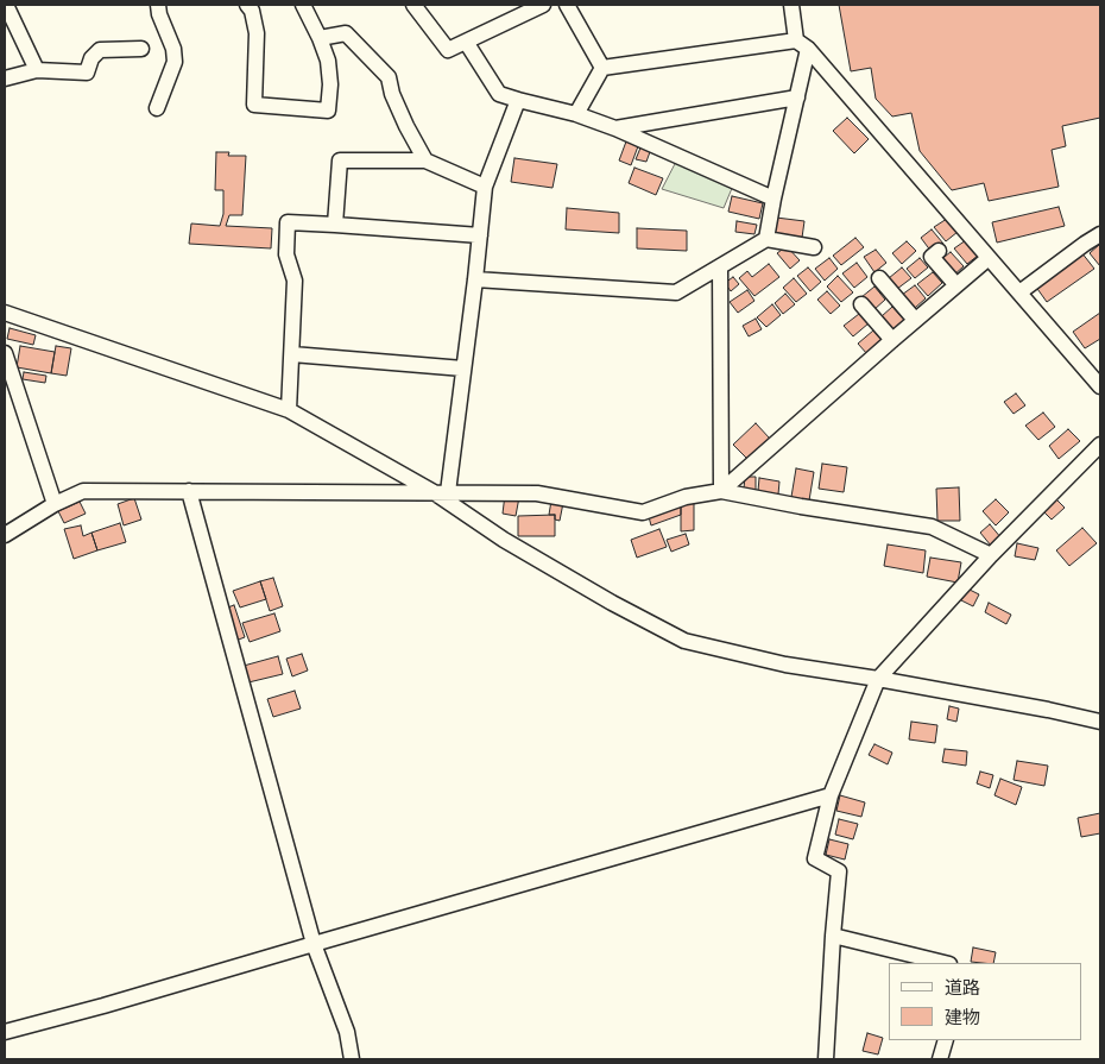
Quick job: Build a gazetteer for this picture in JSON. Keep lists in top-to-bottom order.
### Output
{
  "legend": ["道路", "建物"]
}
